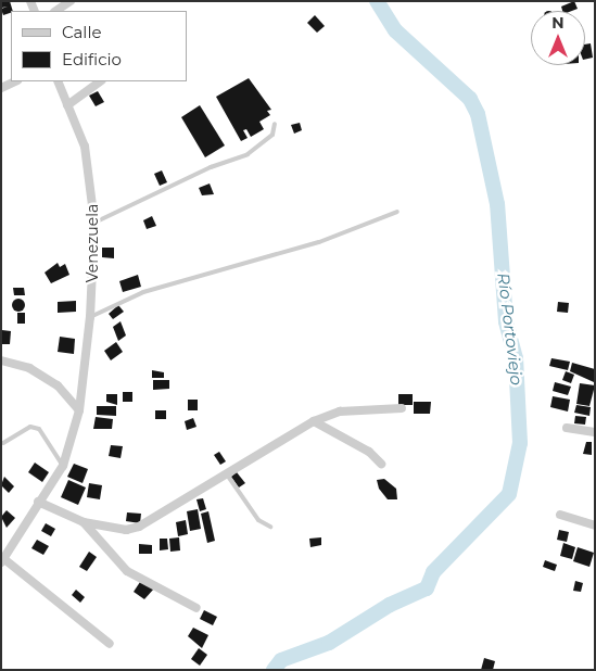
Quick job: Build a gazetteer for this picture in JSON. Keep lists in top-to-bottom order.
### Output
{
  "streets": {
    "street": ["Venezuela"]
  },
  "water": ["Río Portoviejo"],
  "legend": ["Calle", "Edificio"],
  "north": "top"
}
